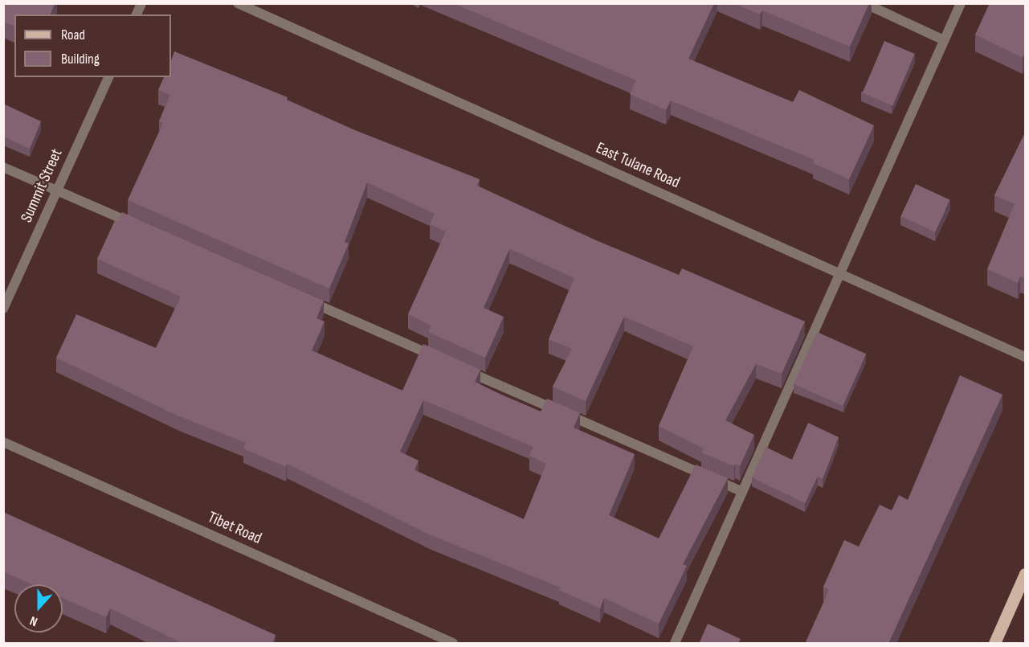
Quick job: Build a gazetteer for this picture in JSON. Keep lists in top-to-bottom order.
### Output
{
  "streets": {
    "street": ["East Tulane Road", "Summit Street", "Tibet Road"]
  },
  "legend": ["Road", "Building"],
  "north": "bottom"
}
